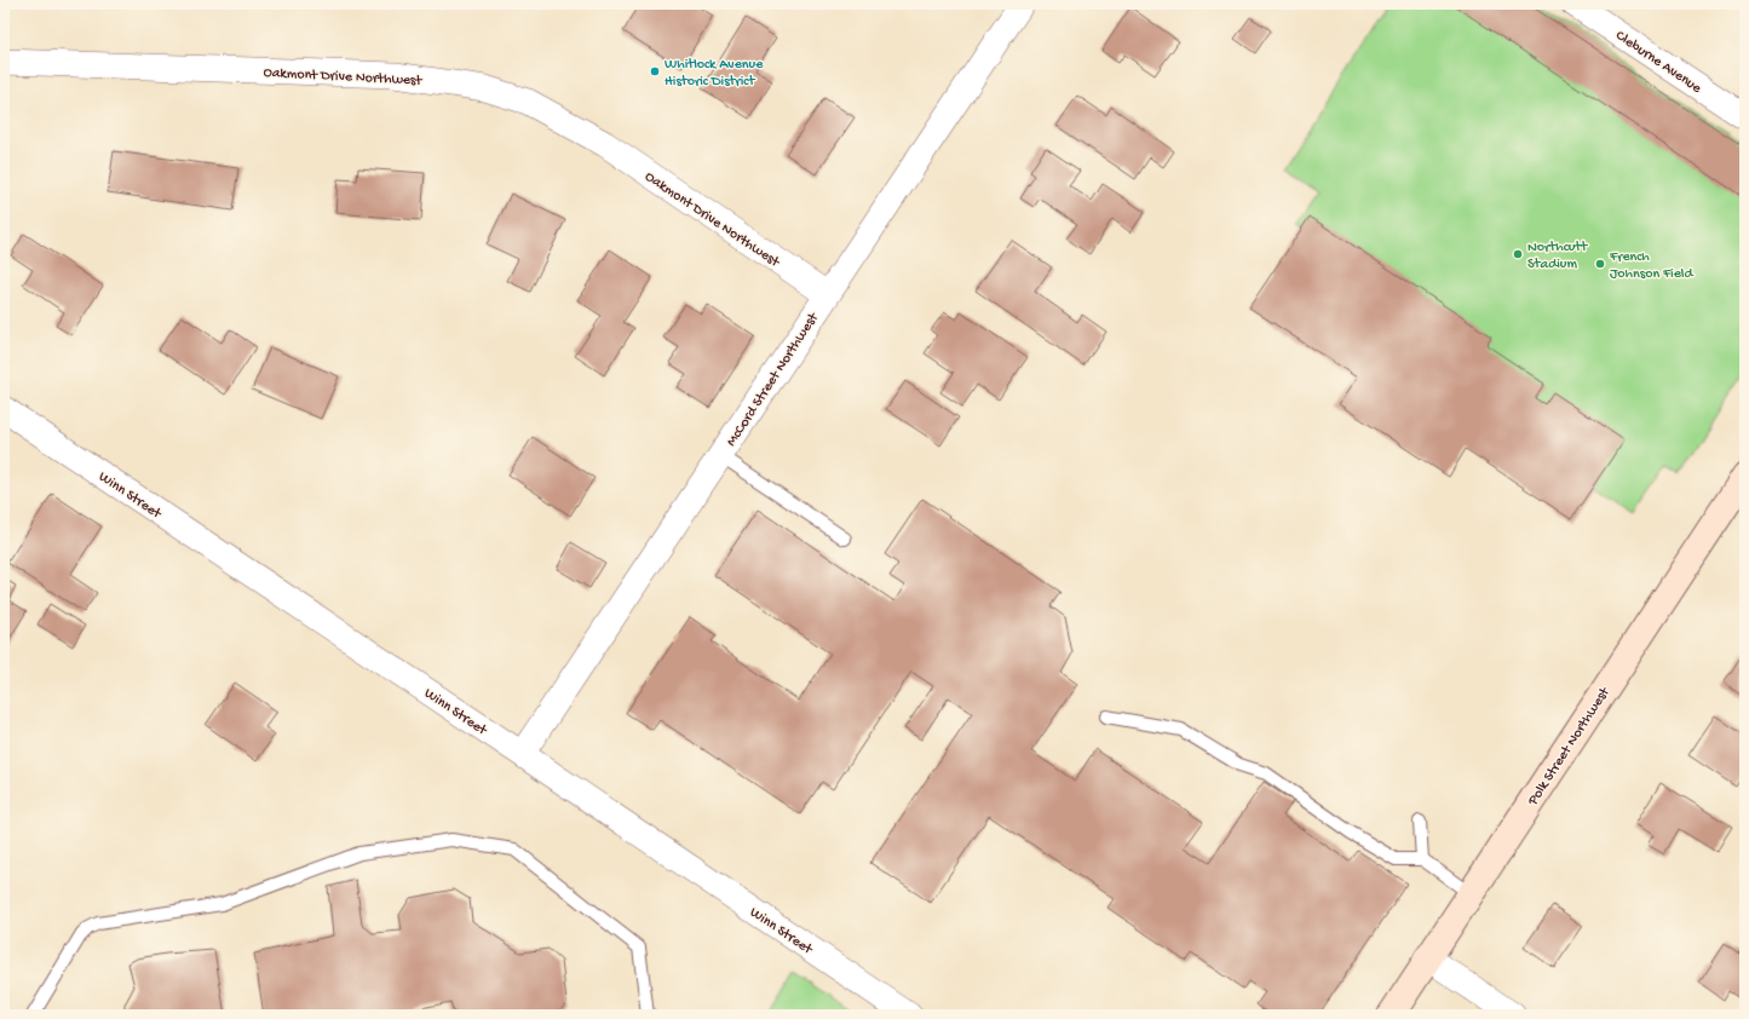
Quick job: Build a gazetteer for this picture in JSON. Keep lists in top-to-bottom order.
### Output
{
  "streets": {
    "street": [
      "Cleburne Avenue",
      "Oakmont Drive Northwest",
      "McCord Street Northwest",
      "Winn Street",
      "Polk Street Northwest"
    ]
  },
  "crossings": [
    ["Oakmont Drive Northwest", "McCord Street Northwest"],
    ["McCord Street Northwest", "Winn Street"]
  ],
  "places": ["Whitlock Avenue Historic District", "Northcutt Stadium", "French Johnson Field"]
}
